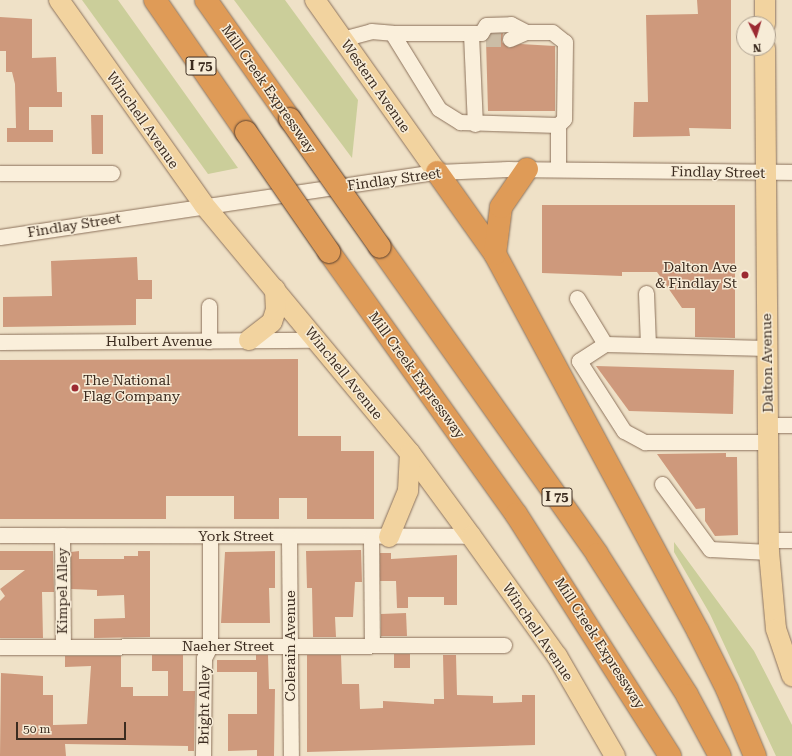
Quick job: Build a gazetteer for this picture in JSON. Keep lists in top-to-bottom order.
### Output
{
  "streets": {
    "highway": ["I 75", "Mill Creek Expressway"],
    "main road": ["Western Avenue", "Winchell Avenue", "Dalton Avenue"],
    "street": [
      "Findlay Street",
      "Hulbert Avenue",
      "York Street",
      "Kimpel Alley",
      "Naeher Street",
      "Colerain Avenue",
      "Bright Alley"
    ]
  },
  "crossings": [
    ["Western Avenue", "Findlay Street"],
    ["Winchell Avenue", "Findlay Street"],
    ["Winchell Avenue", "Hulbert Avenue"],
    ["Winchell Avenue", "York Street"],
    ["Findlay Street", "Dalton Avenue"],
    ["York Street", "Kimpel Alley"],
    ["York Street", "Colerain Avenue"],
    ["York Street", "Bright Alley"],
    ["Kimpel Alley", "Naeher Street"],
    ["Naeher Street", "Colerain Avenue"],
    ["Naeher Street", "Bright Alley"]
  ],
  "places": ["Dalton Ave & Findlay St", "The National Flag Company"],
  "scale_bar": "50 m",
  "north": "bottom"
}
